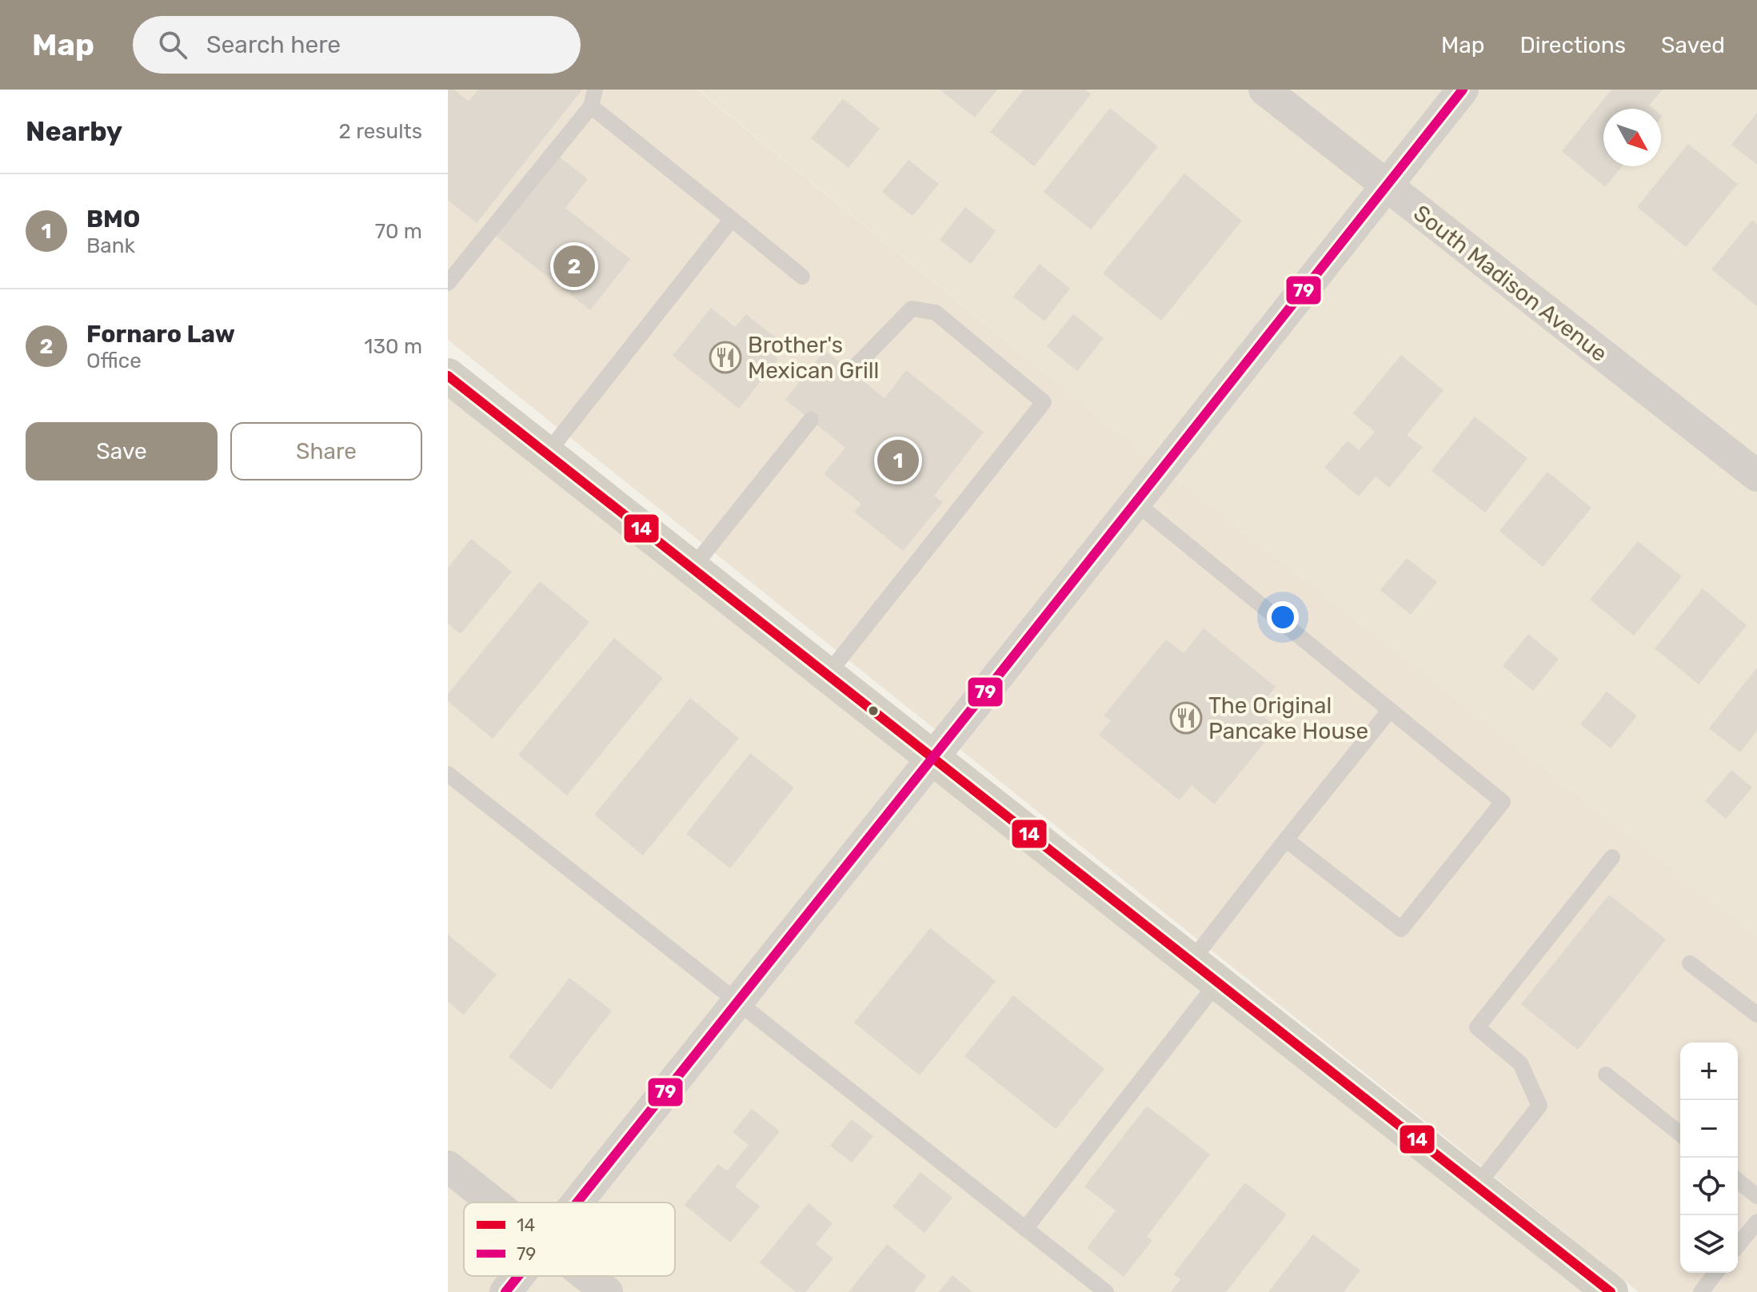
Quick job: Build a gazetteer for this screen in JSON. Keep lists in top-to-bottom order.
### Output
{
  "streets": {
    "street": ["South Madison Avenue"]
  },
  "places": {
    "restaurant": ["Brother's Mexican Grill", "The Original Pancake House"]
  },
  "lines": ["transit line 79", "transit line 14"],
  "legend": ["14", "79"],
  "north": "bottom right",
  "page": {
    "header": "Map",
    "search": "Search here",
    "nav": ["Map", "Directions", "Saved"],
    "heading": ["Nearby", "2 results"],
    "list": [
      {
        "mark": "1",
        "name": "BMO",
        "note": "Bank",
        "value": "70 m"
      },
      {
        "mark": "2",
        "name": "Fornaro Law",
        "note": "Office",
        "value": "130 m"
      }
    ],
    "pins": ["2", "1"],
    "buttons": ["Save", "Share"],
    "map_buttons": ["+", "−"]
  }
}
